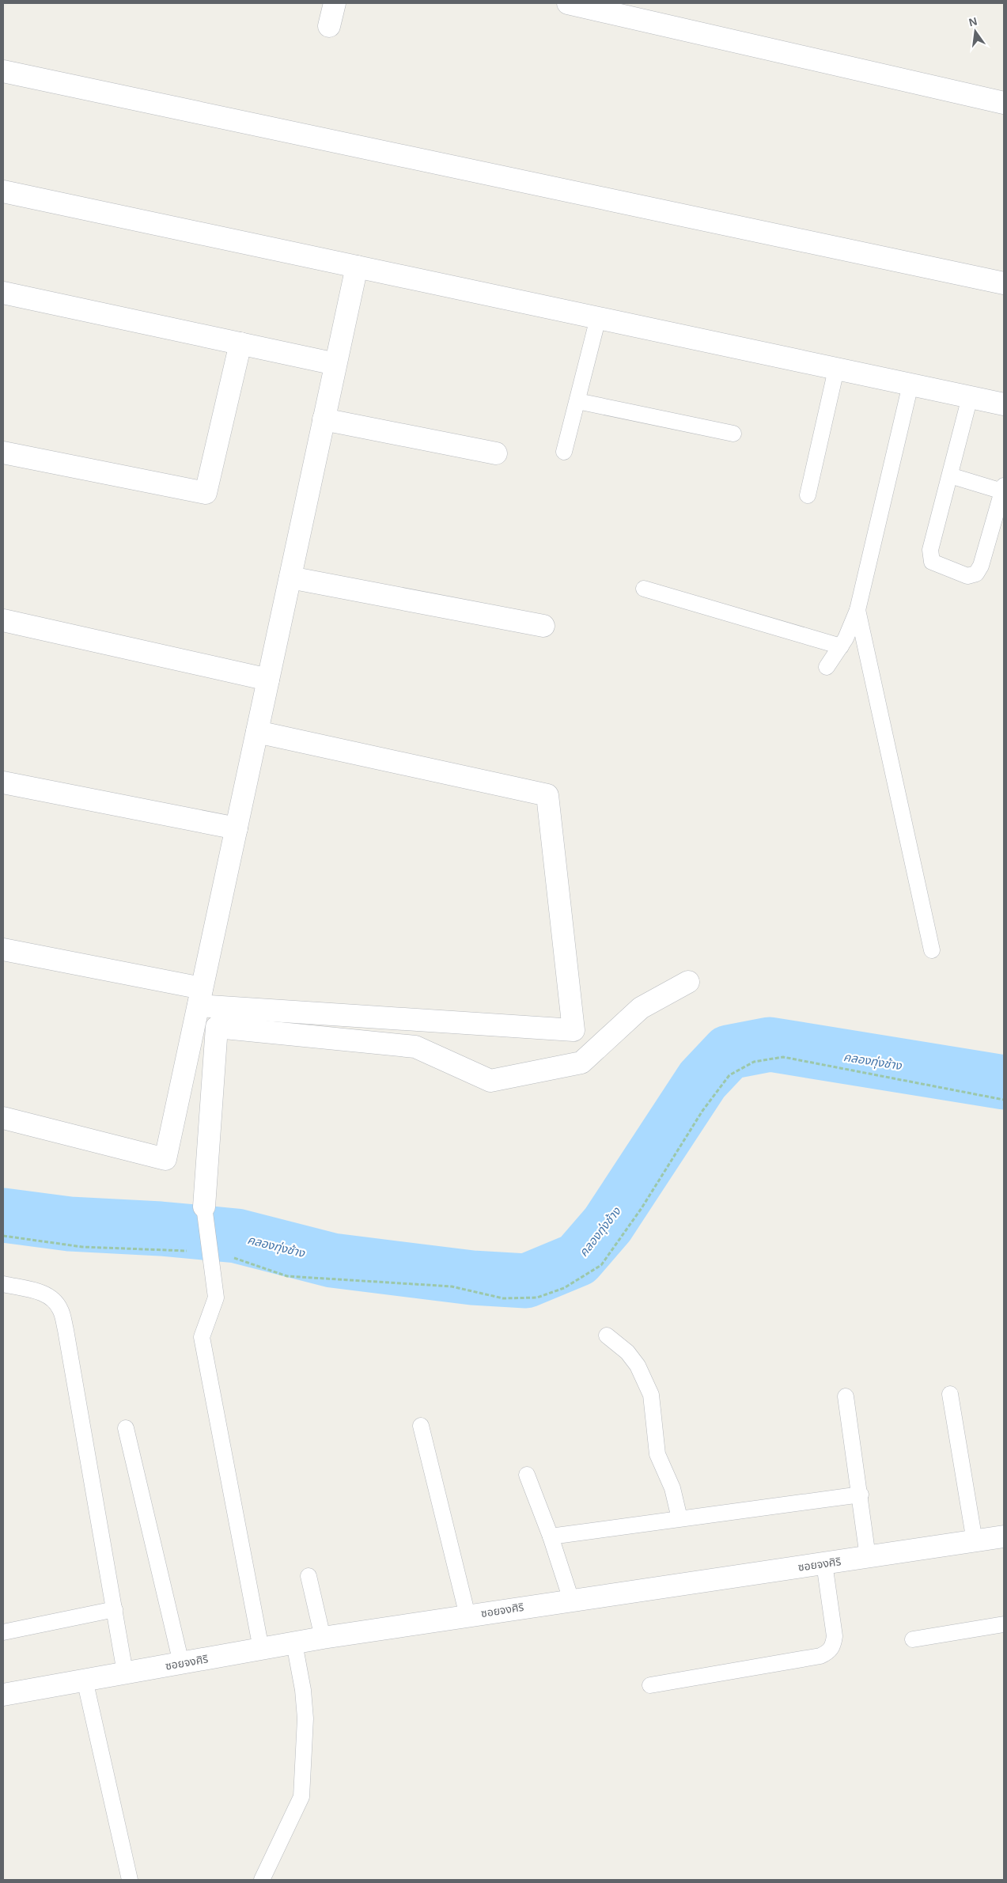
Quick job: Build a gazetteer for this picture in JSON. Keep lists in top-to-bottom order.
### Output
{
  "streets": {
    "street": ["ซอยจงศิริ"]
  },
  "water": ["คลองทุ่งช้าง"],
  "north": "top"
}
